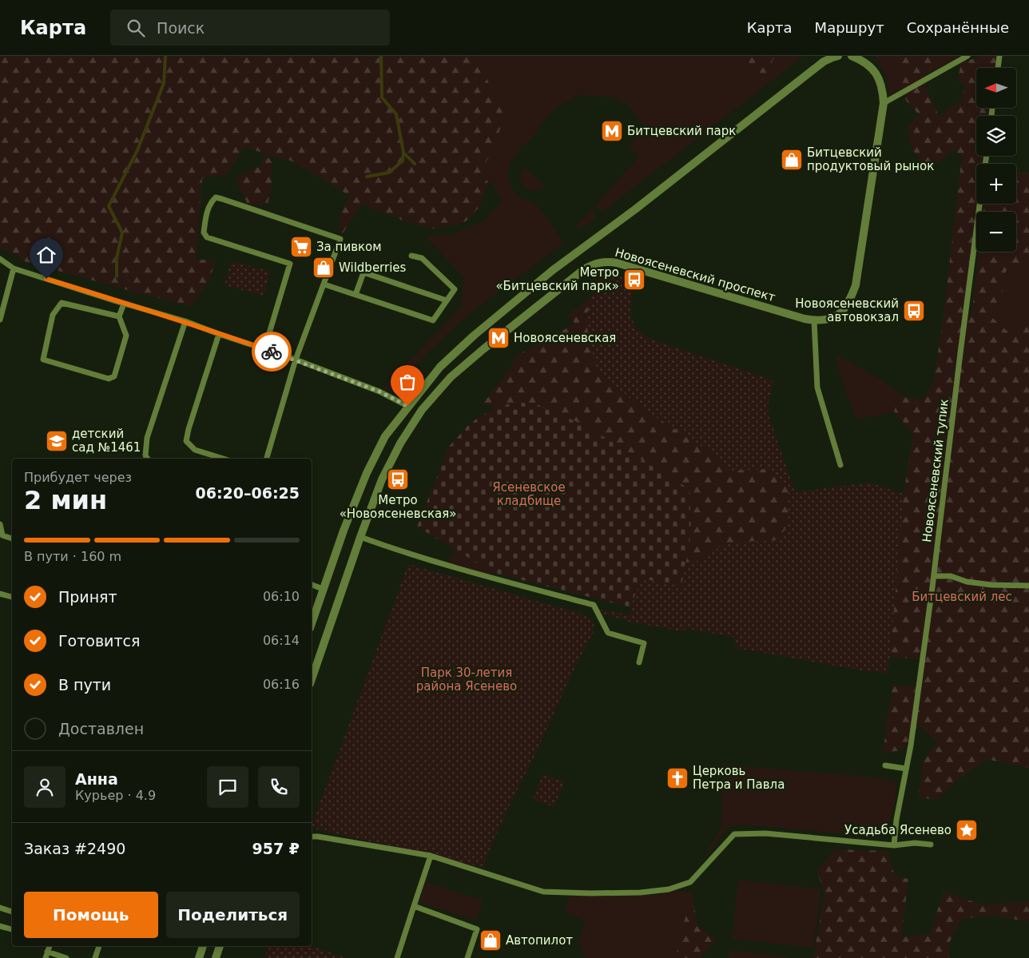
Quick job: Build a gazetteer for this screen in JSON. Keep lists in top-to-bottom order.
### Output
{
  "streets": {
    "street": ["Новоясеневский проспект"],
    "lane": ["Новоясеневский тупик"]
  },
  "parks": ["Ясеневское кладбище", "Битцевский лес", "Парк 30-летия района Ясенево"],
  "places": {
    "metro station": ["Битцевский парк", "Новоясеневская"],
    "shop": ["Битцевский продуктовый рынок", "Wildberries", "Автопилот"],
    "supermarket": ["За пивком"],
    "bus stop": ["Метро «Битцевский парк»", "Новоясеневский автовокзал", "Метро «Новоясеневская»"],
    "school or university": ["детский сад №1461"],
    "church": ["Церковь Петра и Павла"],
    "place": ["Усадьба Ясенево"]
  },
  "north": "left",
  "page": {
    "header": "Карта",
    "search": "Поиск",
    "nav": ["Карта", "Маршрут", "Сохранённые"],
    "map_buttons": ["+", "−"],
    "heading": ["2 мин", "Прибудет через", "06:20–06:25"],
    "panel": [
      "Анна",
      "Курьер · 4.9",
      "Заказ #2490",
      "957 ₽"
    ],
    "bar": "В пути · 160 m",
    "list": [
      ["Принят", "06:10"],
      ["Готовится", "06:14"],
      ["В пути", "06:16"],
      "Доставлен"
    ],
    "buttons": ["Помощь", "Поделиться"]
  }
}
